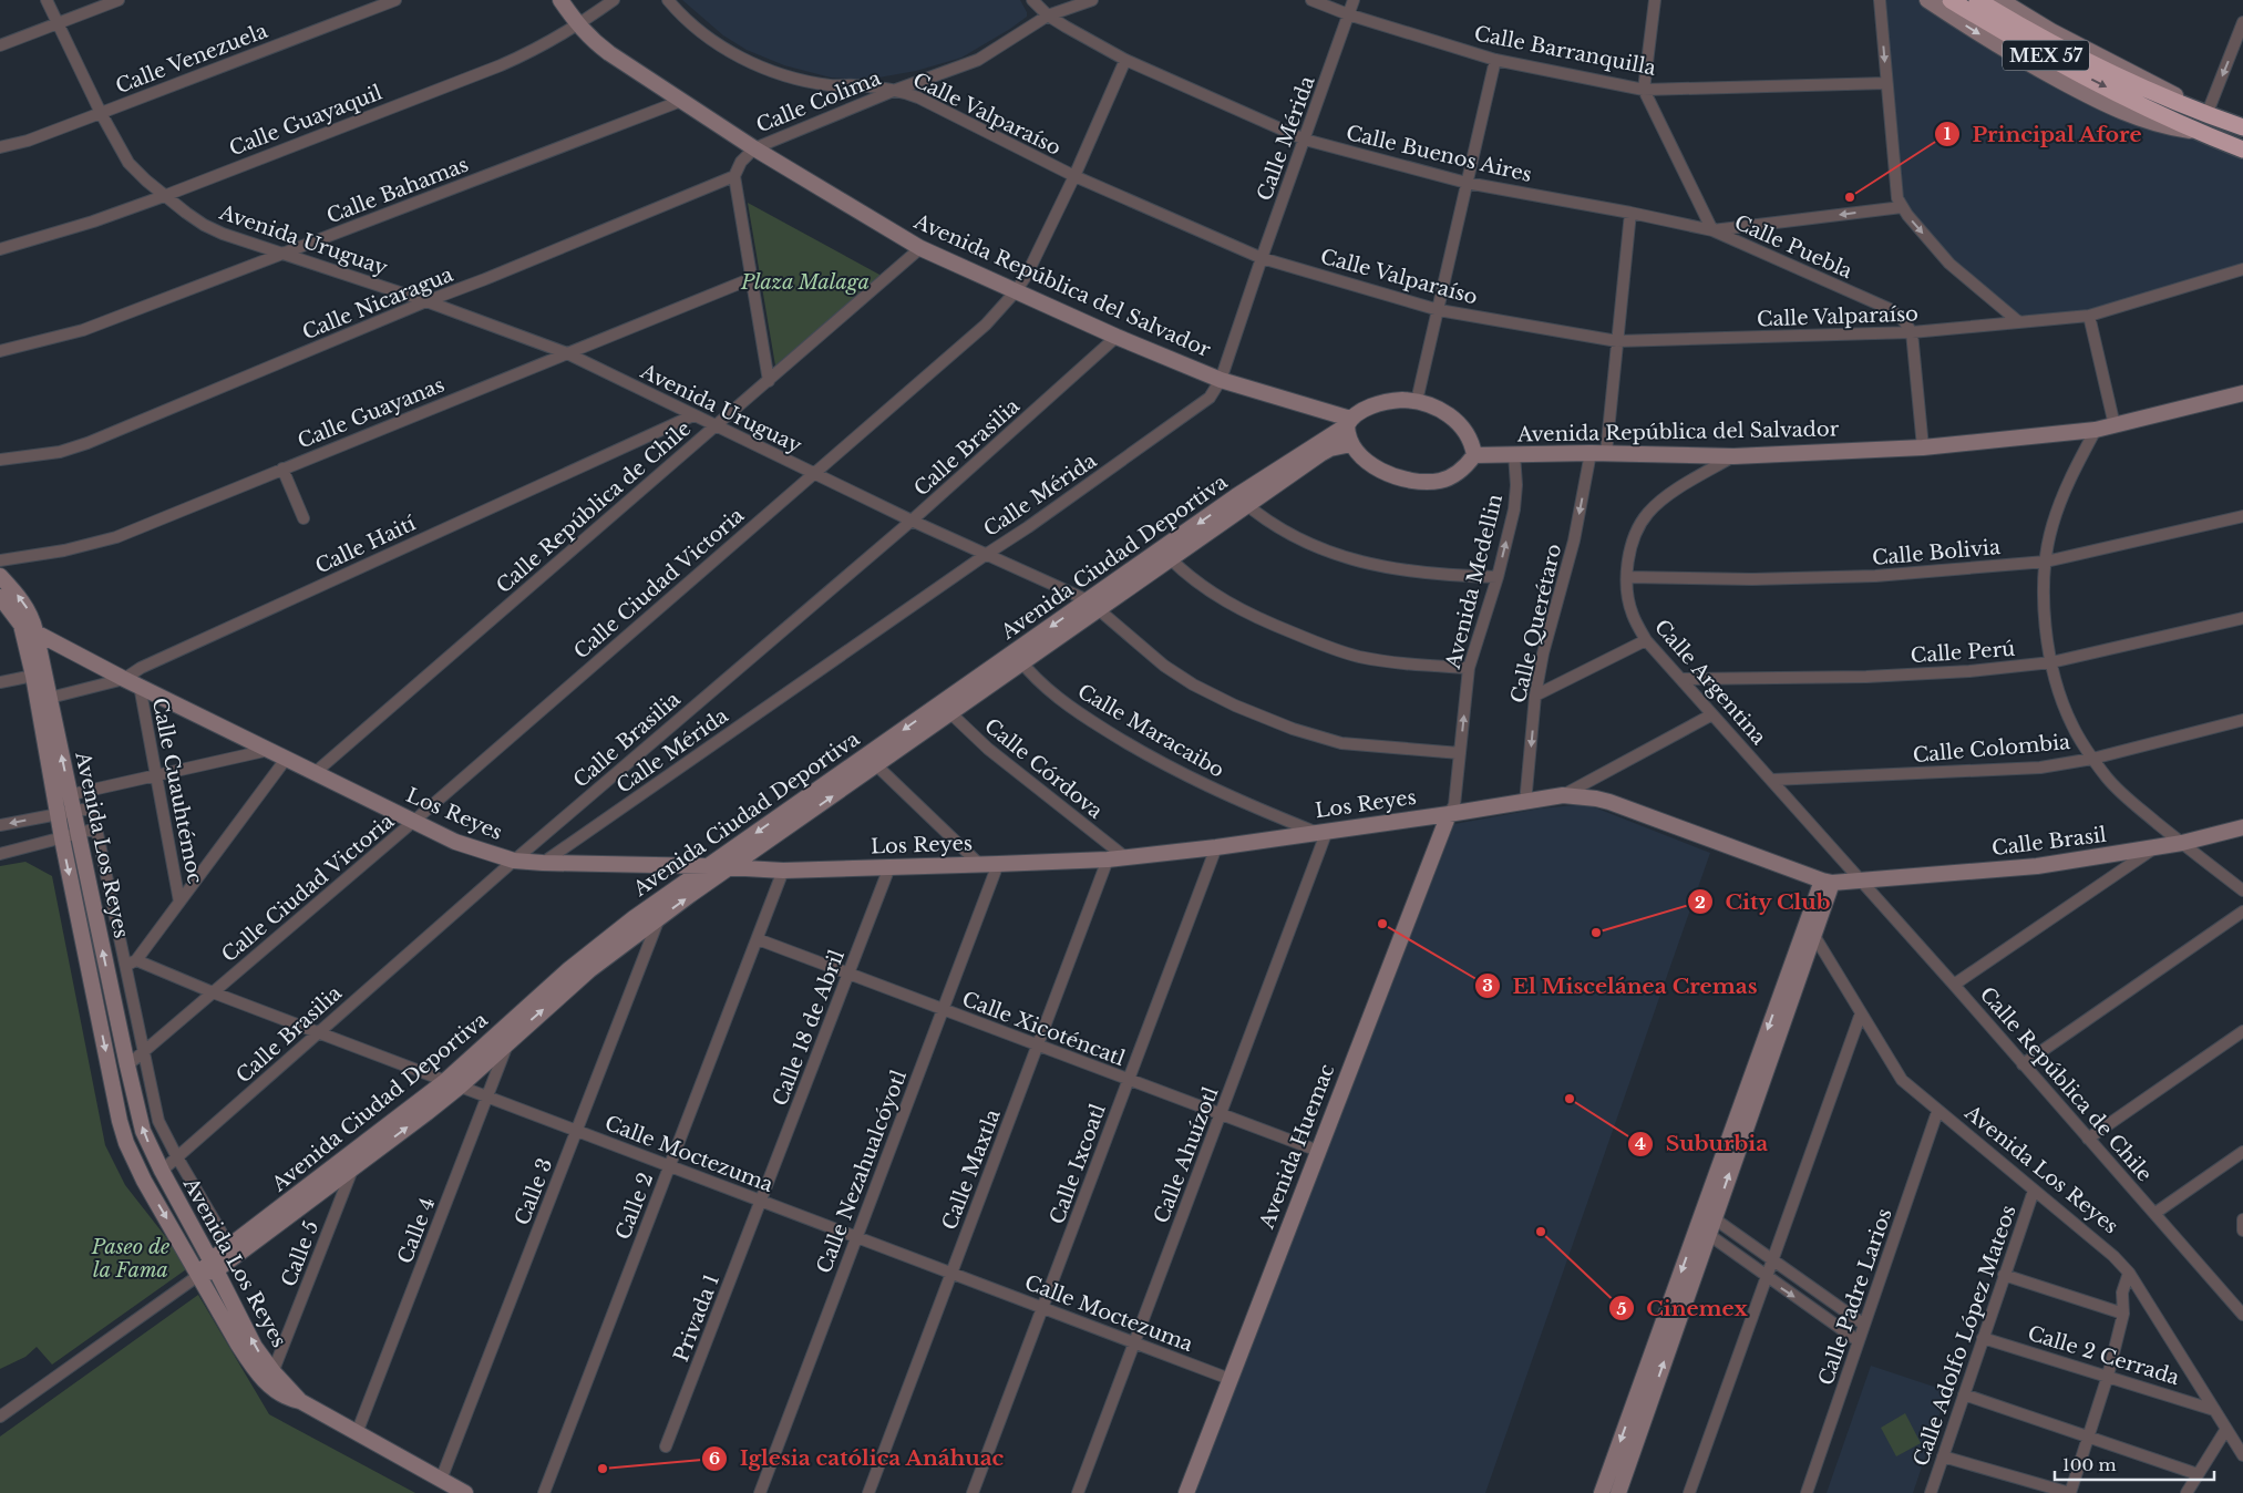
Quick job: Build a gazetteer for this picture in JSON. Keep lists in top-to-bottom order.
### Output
{
  "streets": {
    "highway": ["MEX 57"],
    "street": [
      "Calle Barranquilla",
      "Calle Venezuela",
      "Calle Colima",
      "Calle Valparaíso",
      "Calle Guayaquil",
      "Calle Mérida",
      "Calle Buenos Aires",
      "Calle Bahamas",
      "Avenida Uruguay",
      "Calle Puebla",
      "Avenida República del Salvador",
      "Calle Nicaragua",
      "Calle Guayanas",
      "Calle Brasilia",
      "Calle República de Chile",
      "Calle Haití",
      "Calle Bolivia",
      "Avenida Ciudad Deportiva",
      "Avenida Medellin",
      "Calle Ciudad Victoria",
      "Calle Querétaro",
      "Calle Perú",
      "Calle Argentina",
      "Calle Maracaibo",
      "Calle Colombia",
      "Calle Córdova",
      "Calle Cuauhtémoc",
      "Los Reyes",
      "Calle Brasil",
      "Avenida Los Reyes",
      "Calle 18 de Abril",
      "Calle Xicoténcatl",
      "Avenida Huemac",
      "Calle Moctezuma",
      "Calle Ahuízotl",
      "Calle Ixcoatl",
      "Calle Maxtla",
      "Calle Nezahualcóyotl",
      "Calle 3",
      "Calle 2",
      "Calle 4",
      "Calle 5",
      "Calle Padre Larios",
      "Privada 1",
      "Calle Adolfo López Mateos",
      "Calle 2 Cerrada"
    ]
  },
  "crossings": [
    ["Calle Barranquilla", "Calle Mérida"],
    ["Calle Barranquilla", "Calle Puebla"],
    ["Calle Venezuela", "Avenida Uruguay"],
    ["Calle Colima", "Calle Valparaíso"],
    ["Calle Colima", "Calle Buenos Aires"],
    ["Calle Colima", "Avenida República del Salvador"],
    ["Calle Valparaíso", "Calle Mérida"],
    ["Calle Valparaíso", "Calle Puebla"],
    ["Calle Valparaíso", "Calle Ciudad Victoria"],
    ["Calle Valparaíso", "Calle Querétaro"],
    ["Calle Guayaquil", "Avenida Uruguay"],
    ["Calle Guayaquil", "Avenida República del Salvador"],
    ["Calle Mérida", "Calle Buenos Aires"],
    ["Calle Mérida", "Avenida Uruguay"],
    ["Calle Mérida", "Avenida República del Salvador"],
    ["Calle Mérida", "Los Reyes"],
    ["Calle Buenos Aires", "Calle Puebla"],
    ["Calle Buenos Aires", "Calle Ciudad Victoria"],
    ["Calle Buenos Aires", "Calle Querétaro"],
    ["Calle Bahamas", "Avenida Uruguay"],
    ["Calle Bahamas", "Avenida República del Salvador"],
    ["Avenida Uruguay", "Calle Nicaragua"],
    ["Avenida Uruguay", "Calle Guayanas"],
    ["Avenida Uruguay", "Calle Brasilia"],
    ["Avenida Uruguay", "Calle República de Chile"],
    ["Avenida Uruguay", "Calle Haití"],
    ["Avenida Uruguay", "Avenida Ciudad Deportiva"],
    ["Avenida Uruguay", "Avenida Medellin"],
    ["Avenida Uruguay", "Calle Ciudad Victoria"],
    ["Avenida República del Salvador", "Calle Brasilia"],
    ["Avenida República del Salvador", "Calle República de Chile"],
    ["Avenida República del Salvador", "Avenida Ciudad Deportiva"],
    ["Avenida República del Salvador", "Avenida Medellin"],
    ["Avenida República del Salvador", "Calle Ciudad Victoria"],
    ["Avenida República del Salvador", "Calle Querétaro"],
    ["Avenida República del Salvador", "Calle Argentina"],
    ["Calle Brasilia", "Los Reyes"],
    ["Calle Brasilia", "Avenida Los Reyes"],
    ["Calle Brasilia", "Calle Moctezuma"],
    ["Calle República de Chile", "Calle Argentina"],
    ["Calle República de Chile", "Los Reyes"],
    ["Calle República de Chile", "Calle Brasil"],
    ["Calle Haití", "Los Reyes"],
    ["Calle Haití", "Avenida Los Reyes"],
    ["Calle Bolivia", "Calle Argentina"],
    ["Avenida Ciudad Deportiva", "Calle Maracaibo"],
    ["Avenida Ciudad Deportiva", "Calle Córdova"],
    ["Avenida Ciudad Deportiva", "Los Reyes"],
    ["Avenida Ciudad Deportiva", "Avenida Los Reyes"],
    ["Avenida Ciudad Deportiva", "Calle Moctezuma"],
    ["Avenida Ciudad Deportiva", "Calle 3"],
    ["Avenida Ciudad Deportiva", "Calle 4"],
    ["Avenida Ciudad Deportiva", "Calle 5"],
    ["Avenida Medellin", "Los Reyes"],
    ["Avenida Medellin", "Avenida Huemac"],
    ["Calle Ciudad Victoria", "Los Reyes"],
    ["Calle Ciudad Victoria", "Avenida Los Reyes"],
    ["Calle Ciudad Victoria", "Calle Moctezuma"],
    ["Calle Querétaro", "Los Reyes"],
    ["Calle Perú", "Calle Argentina"],
    ["Calle Argentina", "Calle Colombia"],
    ["Calle Argentina", "Los Reyes"],
    ["Calle Argentina", "Calle Brasil"],
    ["Calle Maracaibo", "Los Reyes"],
    ["Calle Maracaibo", "Calle Ahuízotl"],
    ["Calle Córdova", "Los Reyes"],
    ["Calle Cuauhtémoc", "Los Reyes"],
    ["Los Reyes", "Calle Brasil"],
    ["Los Reyes", "Avenida Los Reyes"],
    ["Los Reyes", "Calle 18 de Abril"],
    ["Los Reyes", "Avenida Huemac"],
    ["Los Reyes", "Calle Ahuízotl"],
    ["Los Reyes", "Calle Ixcoatl"],
    ["Los Reyes", "Calle Maxtla"],
    ["Los Reyes", "Calle Nezahualcóyotl"],
    ["Los Reyes", "Calle 2"],
    ["Avenida Los Reyes", "Calle 3"],
    ["Avenida Los Reyes", "Calle 4"],
    ["Avenida Los Reyes", "Calle 5"],
    ["Avenida Los Reyes", "Calle Padre Larios"],
    ["Avenida Los Reyes", "Calle Adolfo López Mateos"],
    ["Avenida Los Reyes", "Calle 2 Cerrada"],
    ["Calle 18 de Abril", "Calle Xicoténcatl"],
    ["Calle 18 de Abril", "Calle Moctezuma"],
    ["Calle 18 de Abril", "Privada 1"],
    ["Calle Xicoténcatl", "Avenida Huemac"],
    ["Calle Xicoténcatl", "Calle Ahuízotl"],
    ["Calle Xicoténcatl", "Calle Ixcoatl"],
    ["Calle Xicoténcatl", "Calle Maxtla"],
    ["Calle Xicoténcatl", "Calle Nezahualcóyotl"],
    ["Calle Xicoténcatl", "Calle 2"],
    ["Avenida Huemac", "Calle Moctezuma"],
    ["Calle Moctezuma", "Calle Ahuízotl"],
    ["Calle Moctezuma", "Calle Ixcoatl"],
    ["Calle Moctezuma", "Calle Maxtla"],
    ["Calle Moctezuma", "Calle Nezahualcóyotl"],
    ["Calle Moctezuma", "Calle 3"],
    ["Calle Moctezuma", "Calle 2"],
    ["Calle Moctezuma", "Calle 4"],
    ["Calle Moctezuma", "Privada 1"],
    ["Calle Adolfo López Mateos", "Calle 2 Cerrada"]
  ],
  "one_way": ["Avenida Medellin", "Calle Querétaro"],
  "parks": ["Plaza Malaga", "Paseo de la Fama"],
  "places": [
    "Principal Afore",
    "El Miscelánea Cremas",
    "City Club",
    "Suburbia",
    "Cinemex",
    "Iglesia católica Anáhuac"
  ],
  "scale_bar": "100 m"
}
